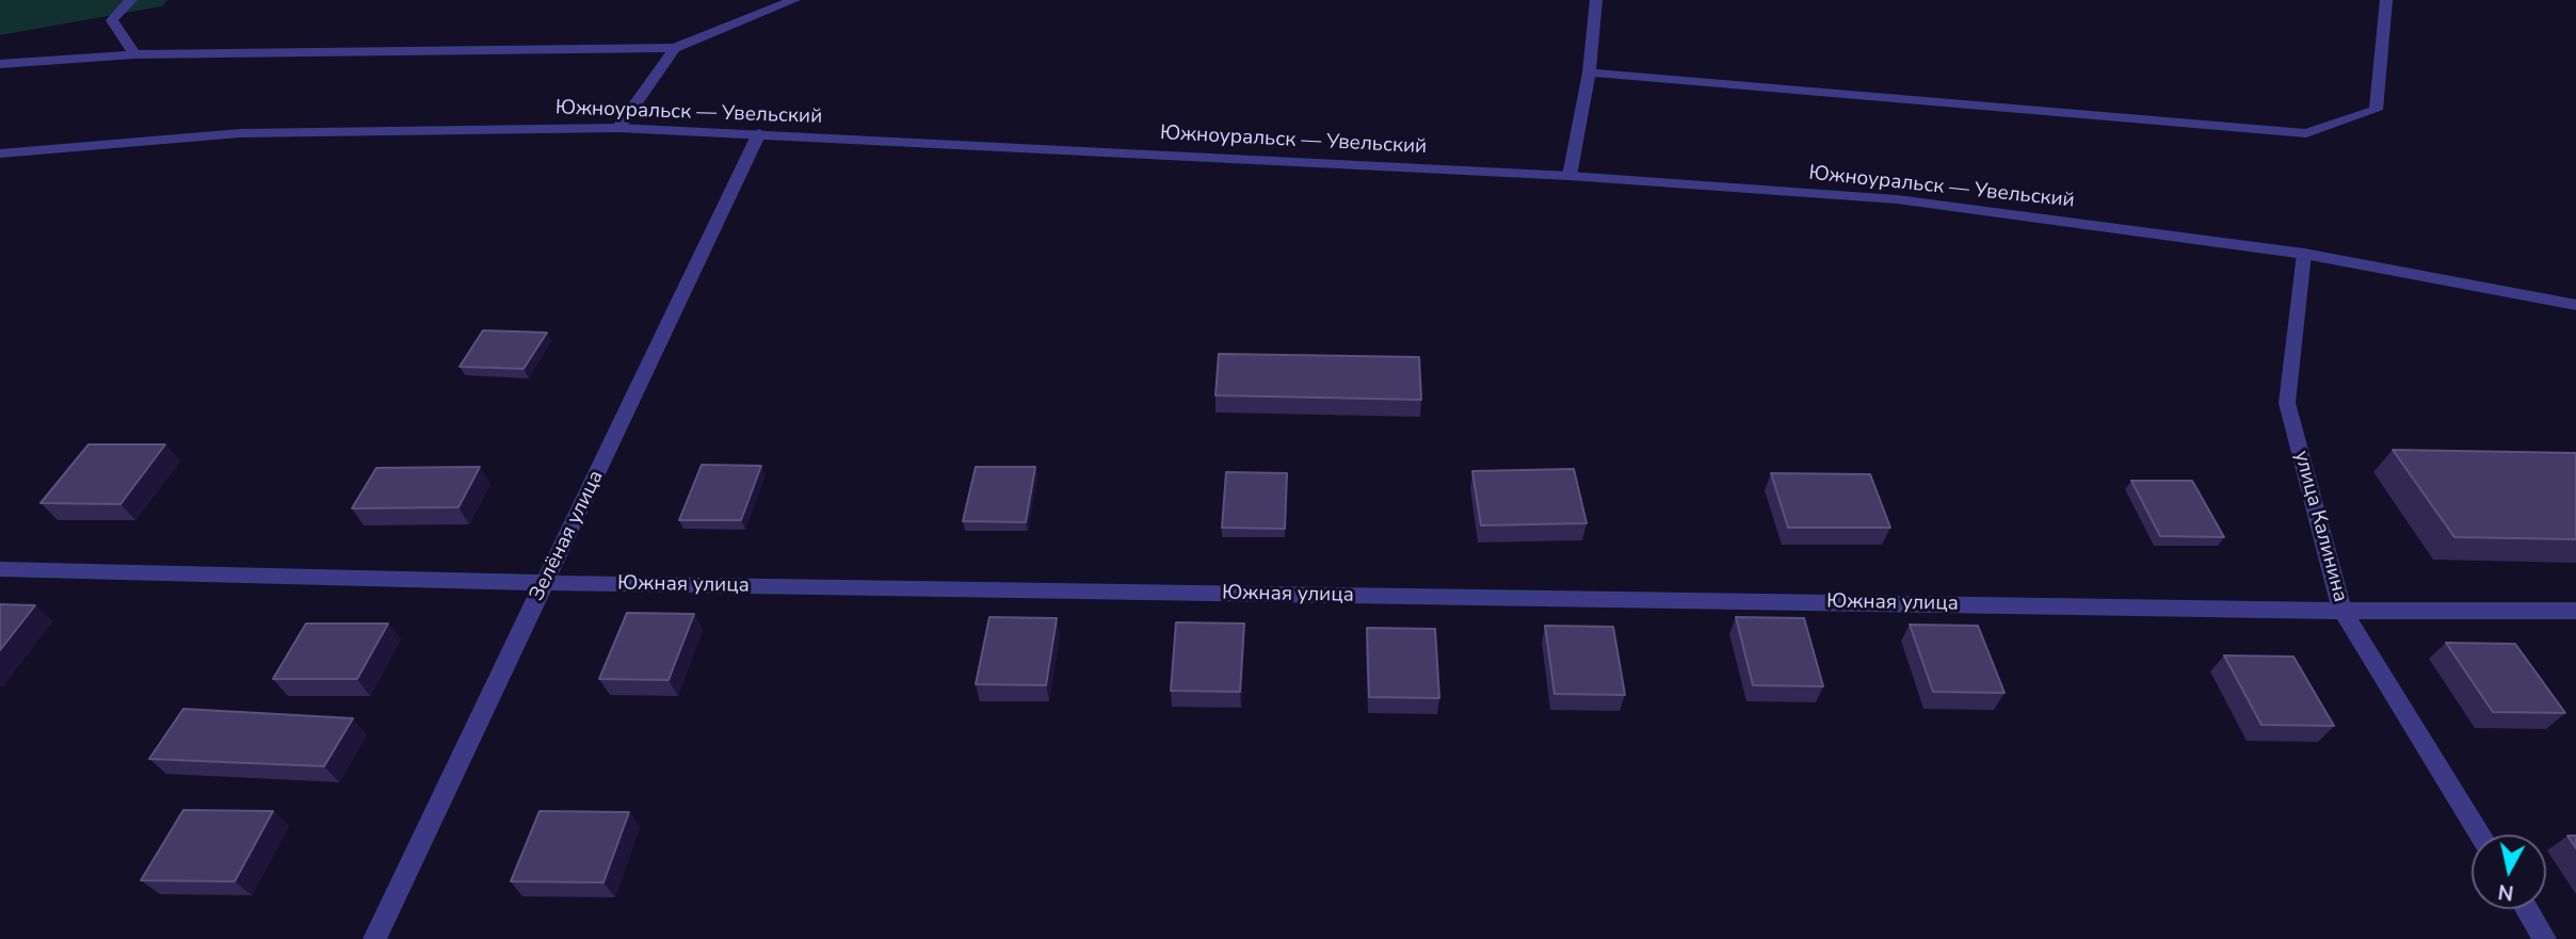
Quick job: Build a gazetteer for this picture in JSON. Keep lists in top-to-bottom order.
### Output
{
  "streets": {
    "street": [
      "Южноуральск — Увельский",
      "улица Калинина",
      "Зелёная улица",
      "Южная улица"
    ]
  },
  "crossings": [
    ["Южноуральск — Увельский", "улица Калинина"],
    ["Южноуральск — Увельский", "Зелёная улица"],
    ["улица Калинина", "Южная улица"],
    ["Зелёная улица", "Южная улица"]
  ],
  "north": "bottom"
}
